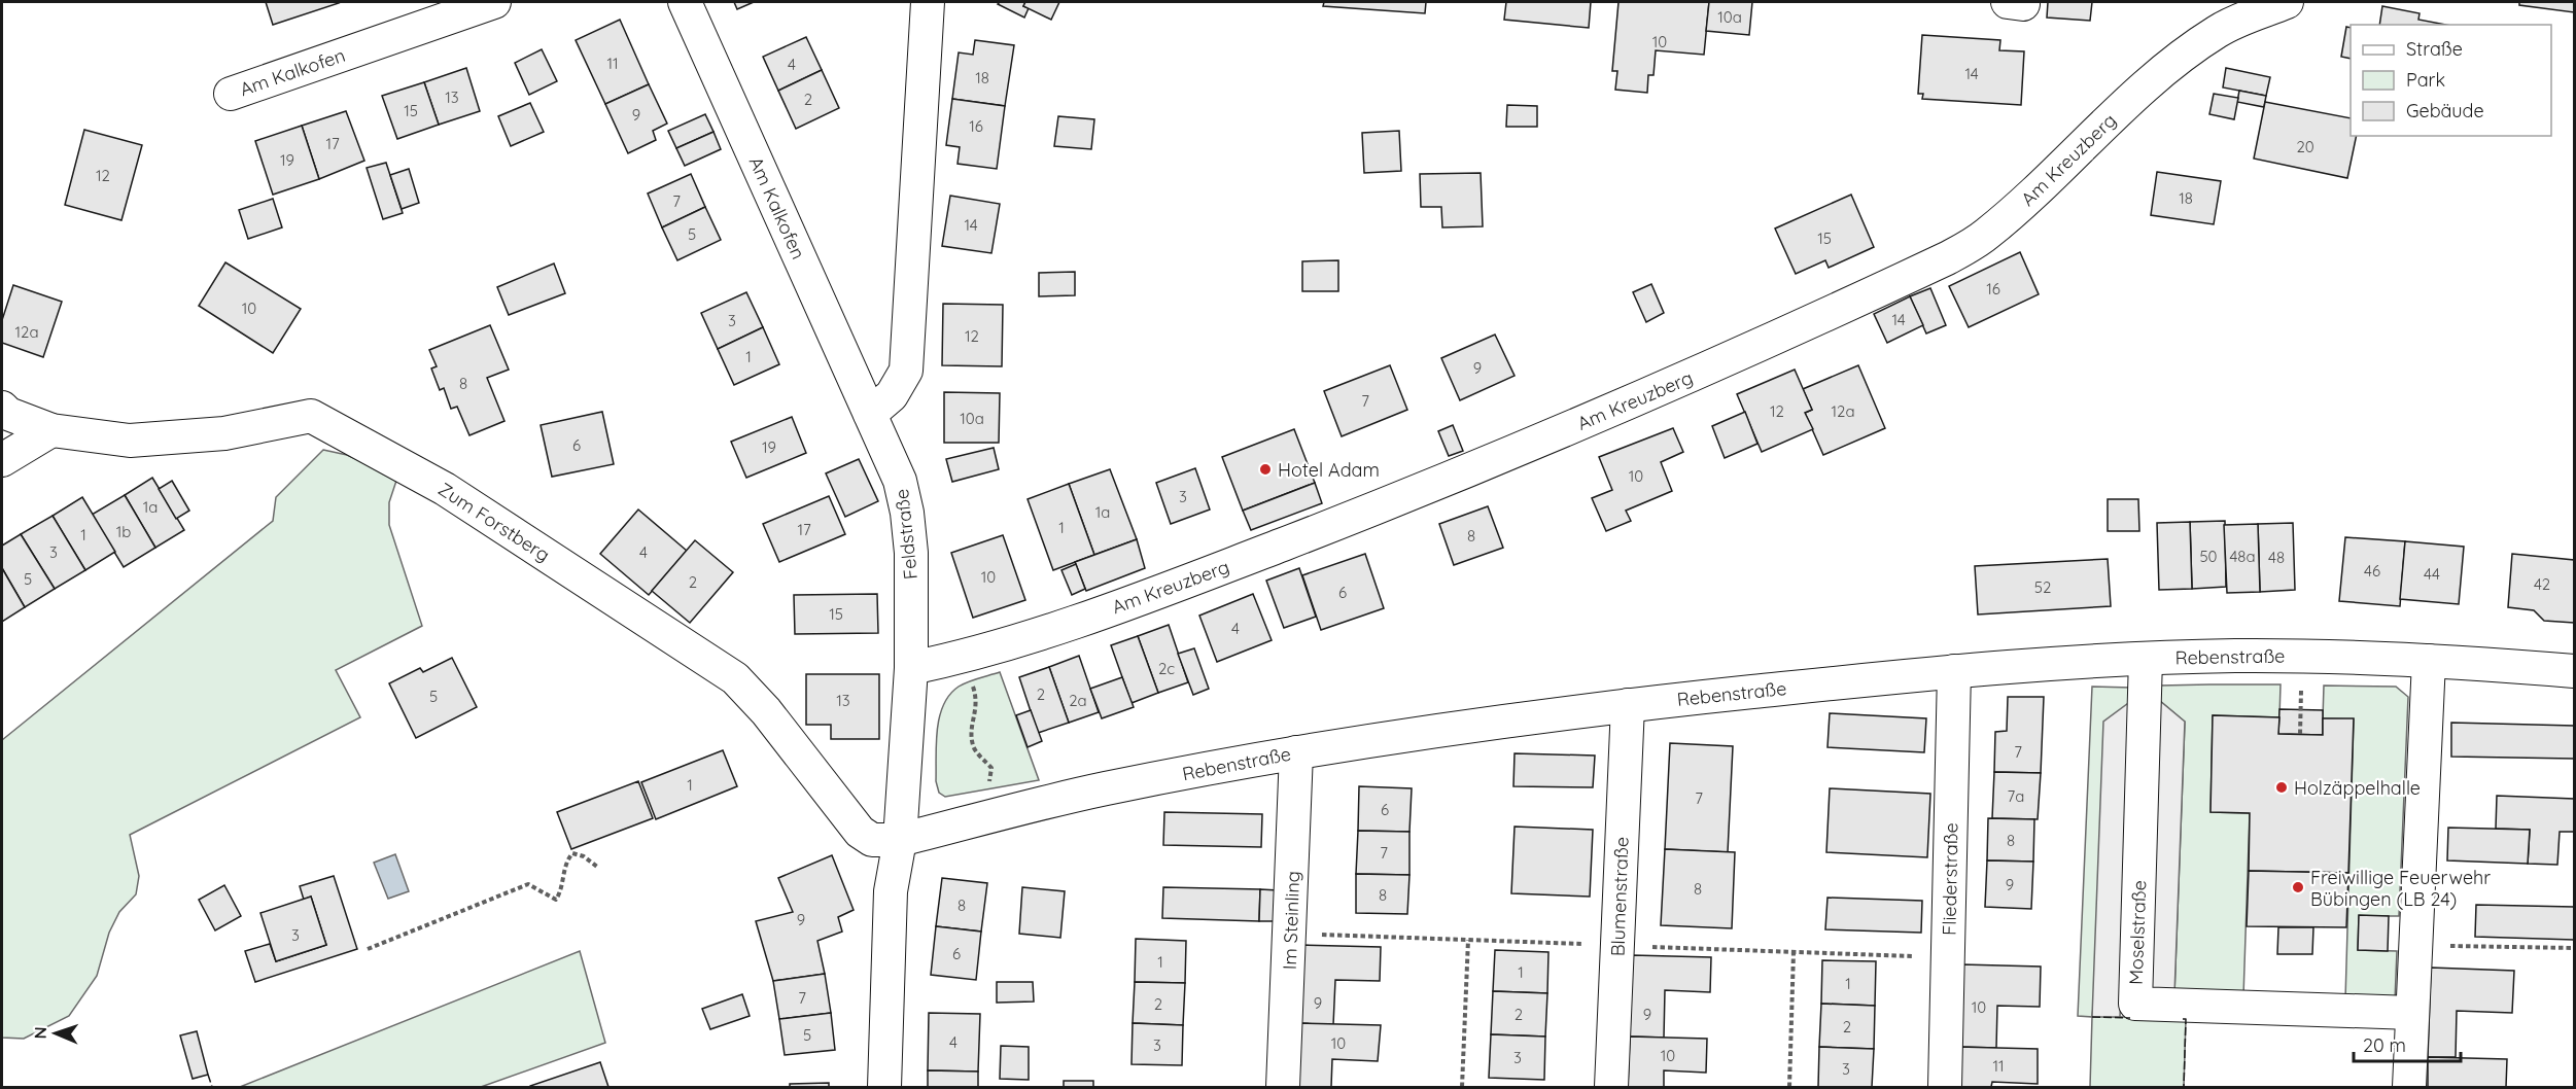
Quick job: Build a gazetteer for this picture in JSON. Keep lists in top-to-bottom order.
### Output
{
  "streets": {
    "street": [
      "Am Kalkofen",
      "Am Kreuzberg",
      "Zum Forstberg",
      "Feldstraße",
      "Rebenstraße",
      "Fliederstraße",
      "Blumenstraße",
      "Im Steinling",
      "Moselstraße"
    ]
  },
  "crossings": [
    ["Am Kalkofen", "Feldstraße"],
    ["Am Kreuzberg", "Feldstraße"],
    ["Zum Forstberg", "Feldstraße"],
    ["Zum Forstberg", "Rebenstraße"],
    ["Feldstraße", "Rebenstraße"],
    ["Rebenstraße", "Fliederstraße"],
    ["Rebenstraße", "Blumenstraße"],
    ["Rebenstraße", "Im Steinling"],
    ["Rebenstraße", "Moselstraße"]
  ],
  "places": ["Hotel Adam", "Holzäppelhalle", "Freiwillige Feuerwehr Bübingen (LB 24)"],
  "house_numbers": [
    "10a",
    "10",
    "11",
    "4",
    "14",
    "18",
    "13",
    "2",
    "15",
    "9",
    "16",
    "17",
    "20",
    "19",
    "12",
    "18",
    "7",
    "14",
    "5",
    "15",
    "16",
    "10",
    "14",
    "3",
    "12a",
    "12",
    "1",
    "9",
    "8",
    "7",
    "12",
    "12a",
    "10a",
    "6",
    "19",
    "10",
    "3",
    "1a",
    "1a",
    "1",
    "17",
    "1b",
    "1",
    "8",
    "3",
    "4",
    "50",
    "48a",
    "48",
    "46",
    "44",
    "10",
    "5",
    "2",
    "42",
    "52",
    "6",
    "15",
    "4",
    "2c",
    "2",
    "5",
    "13",
    "2a",
    "7",
    "1",
    "7a",
    "7",
    "6",
    "8",
    "7",
    "9",
    "8",
    "8",
    "8",
    "9",
    "3",
    "6",
    "1",
    "1",
    "1",
    "7",
    "9",
    "2",
    "10",
    "2",
    "9",
    "2",
    "5",
    "4",
    "10",
    "3",
    "10",
    "3",
    "11",
    "3"
  ],
  "legend": ["Straße", "Park", "Gebäude"],
  "scale_bar": "20 m",
  "north": "left"
}
